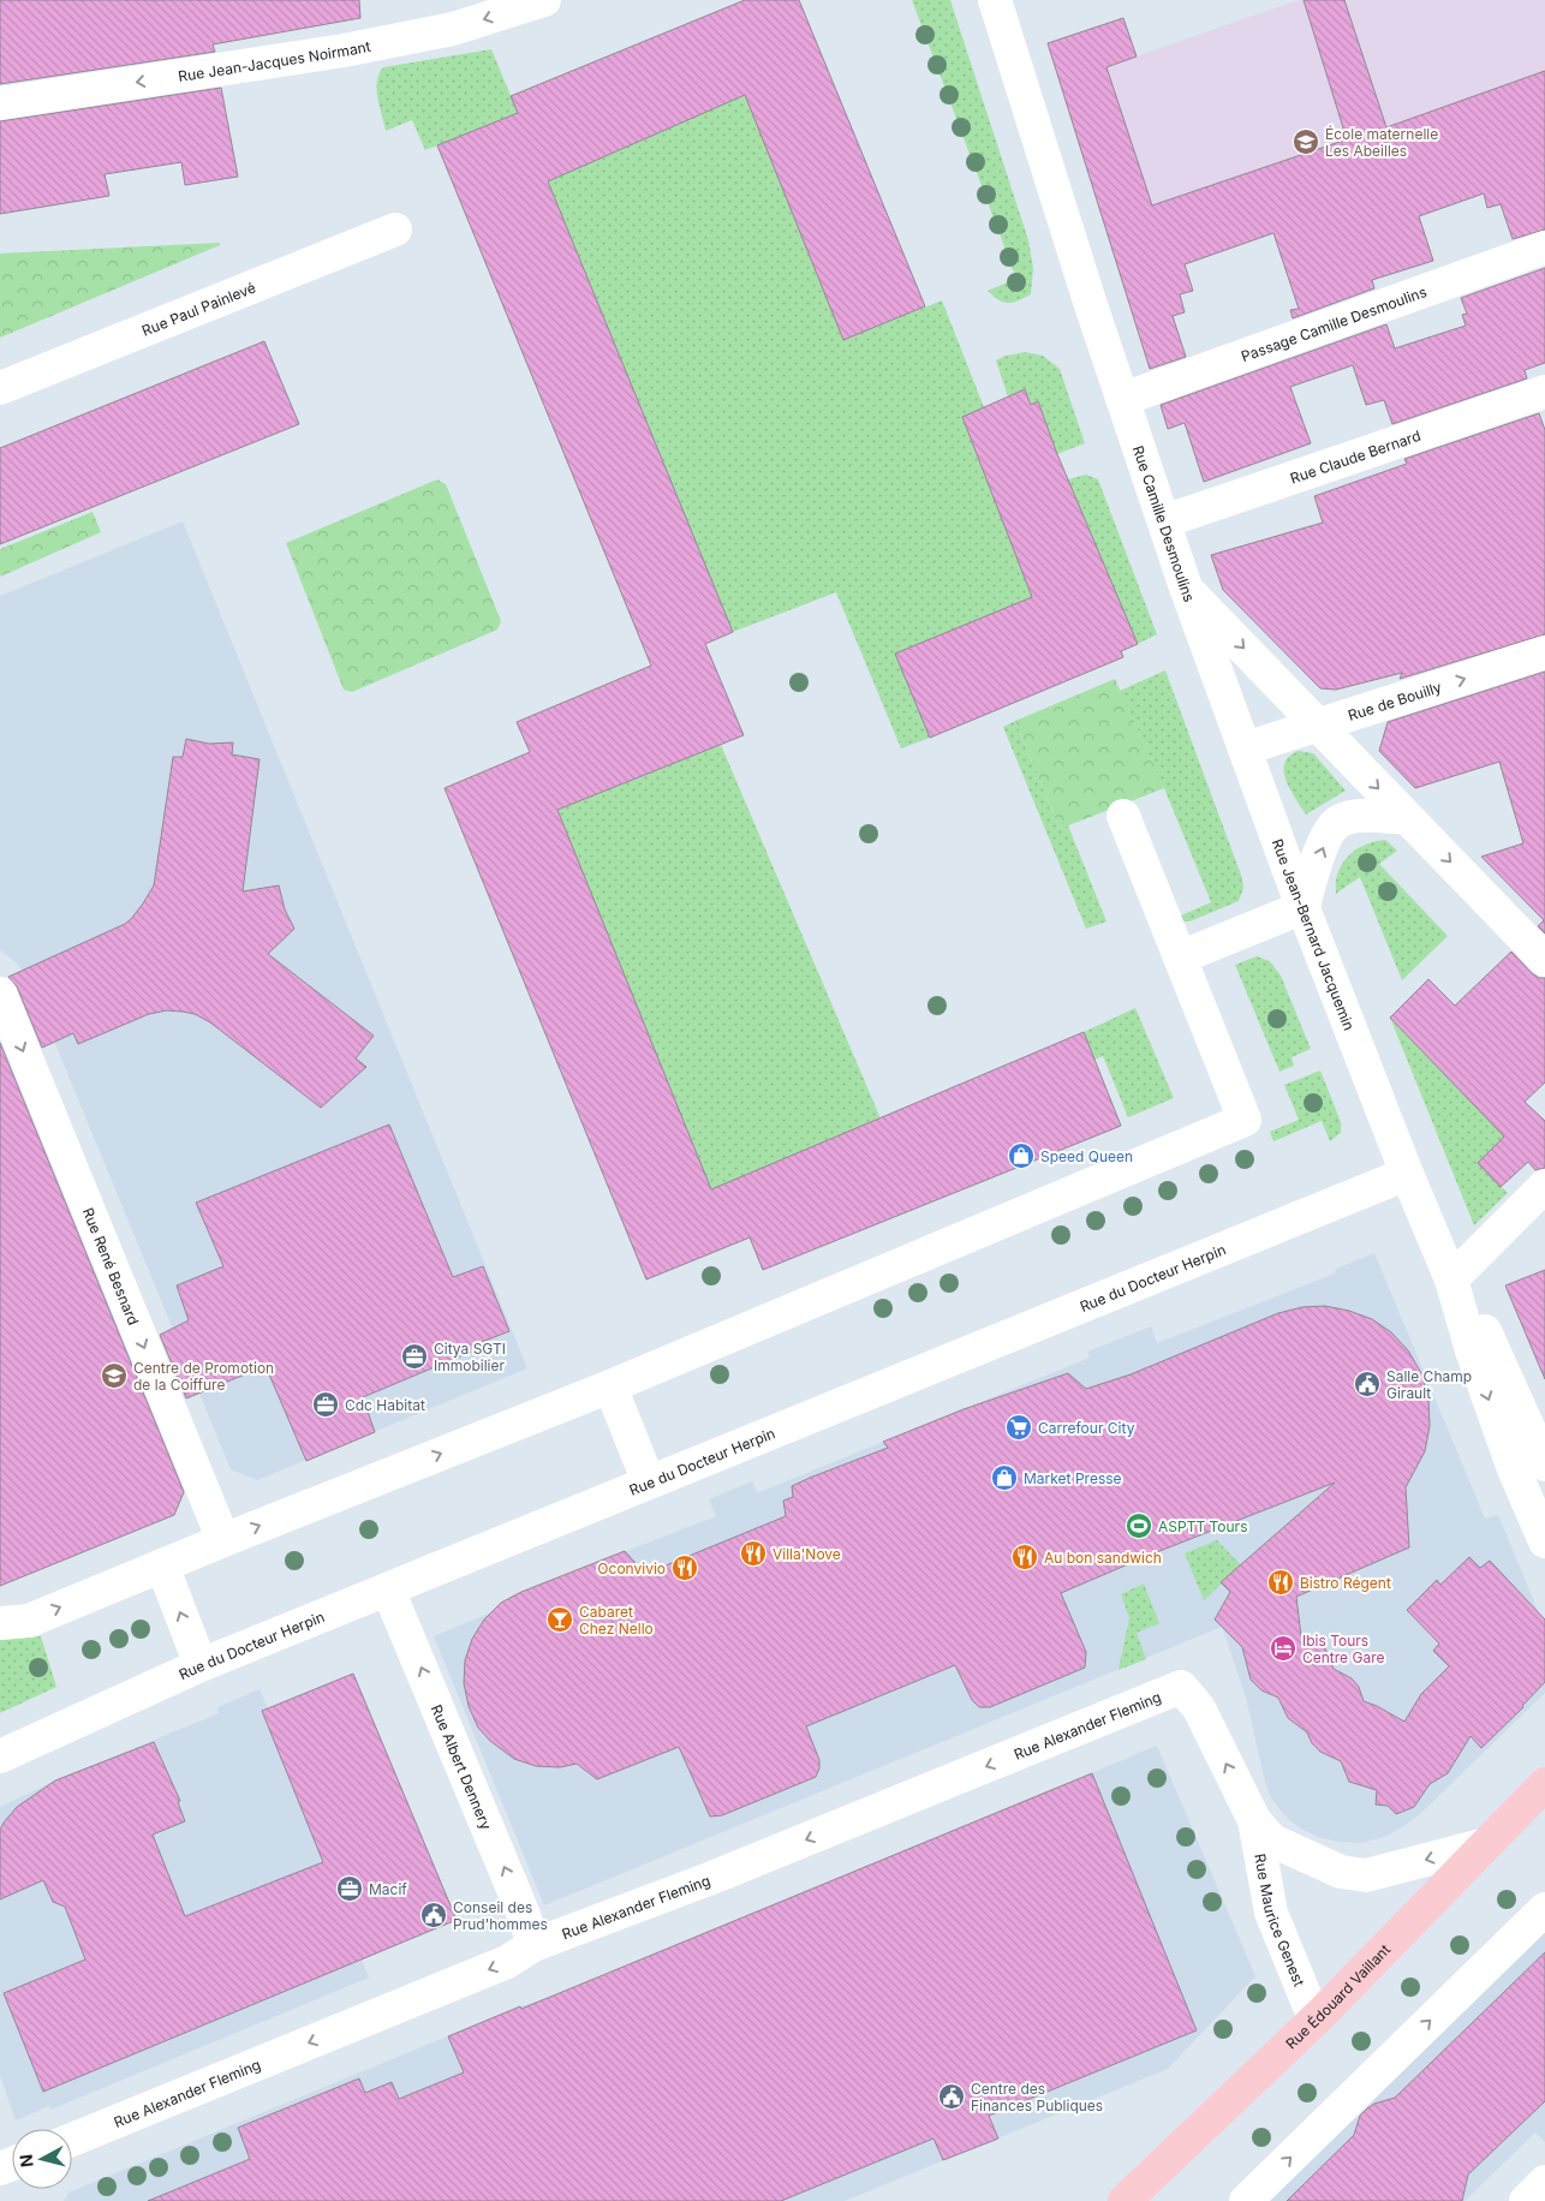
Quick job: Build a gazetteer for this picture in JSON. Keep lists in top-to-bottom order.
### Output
{
  "streets": {
    "main road": ["Rue Édouard Vaillant"],
    "street": [
      "Rue Jean-Jacques Noirmant",
      "Rue Paul Painlevé",
      "Passage Camille Desmoulins",
      "Rue Claude Bernard",
      "Rue Camille Desmoulins",
      "Rue de Bouilly",
      "Rue Jean-Bernard Jacquemin",
      "Rue René Besnard",
      "Rue du Docteur Herpin",
      "Rue Alexander Fleming",
      "Rue Albert Dennery",
      "Rue Maurice Genest"
    ]
  },
  "crossings": [
    ["Passage Camille Desmoulins", "Rue Camille Desmoulins"],
    ["Rue Claude Bernard", "Rue Camille Desmoulins"],
    ["Rue Camille Desmoulins", "Rue de Bouilly"],
    ["Rue Camille Desmoulins", "Rue Jean-Bernard Jacquemin"],
    ["Rue de Bouilly", "Rue Jean-Bernard Jacquemin"],
    ["Rue Jean-Bernard Jacquemin", "Rue du Docteur Herpin"],
    ["Rue du Docteur Herpin", "Rue Albert Dennery"],
    ["Rue Alexander Fleming", "Rue Albert Dennery"],
    ["Rue Alexander Fleming", "Rue Maurice Genest"],
    ["Rue Maurice Genest", "Rue Édouard Vaillant"]
  ],
  "one_way": [
    "Rue Jean-Jacques Noirmant",
    "Rue Camille Desmoulins",
    "Rue de Bouilly",
    "Rue René Besnard",
    "Rue Alexander Fleming",
    "Rue Albert Dennery",
    "Rue Maurice Genest"
  ],
  "places": {
    "school or university": ["École maternelle Les Abeilles", "Centre de Promotion de la Coiffure"],
    "shop": ["Speed Queen", "Market Presse"],
    "office": ["Citya SGTI Immobilier", "Cdc Habitat", "Macif"],
    "public building": ["Salle Champ Girault", "Conseil des Prud'hommes", "Centre des Finances Publiques"],
    "supermarket": ["Carrefour City"],
    "sports": ["ASPTT Tours"],
    "restaurant": [
      "Villa'Nove",
      "Au bon sandwich",
      "Oconvivio",
      "Bistro Régent"
    ],
    "bar": ["Cabaret Chez Nello"],
    "hotel": ["Ibis Tours Centre Gare"]
  },
  "north": "left"
}
